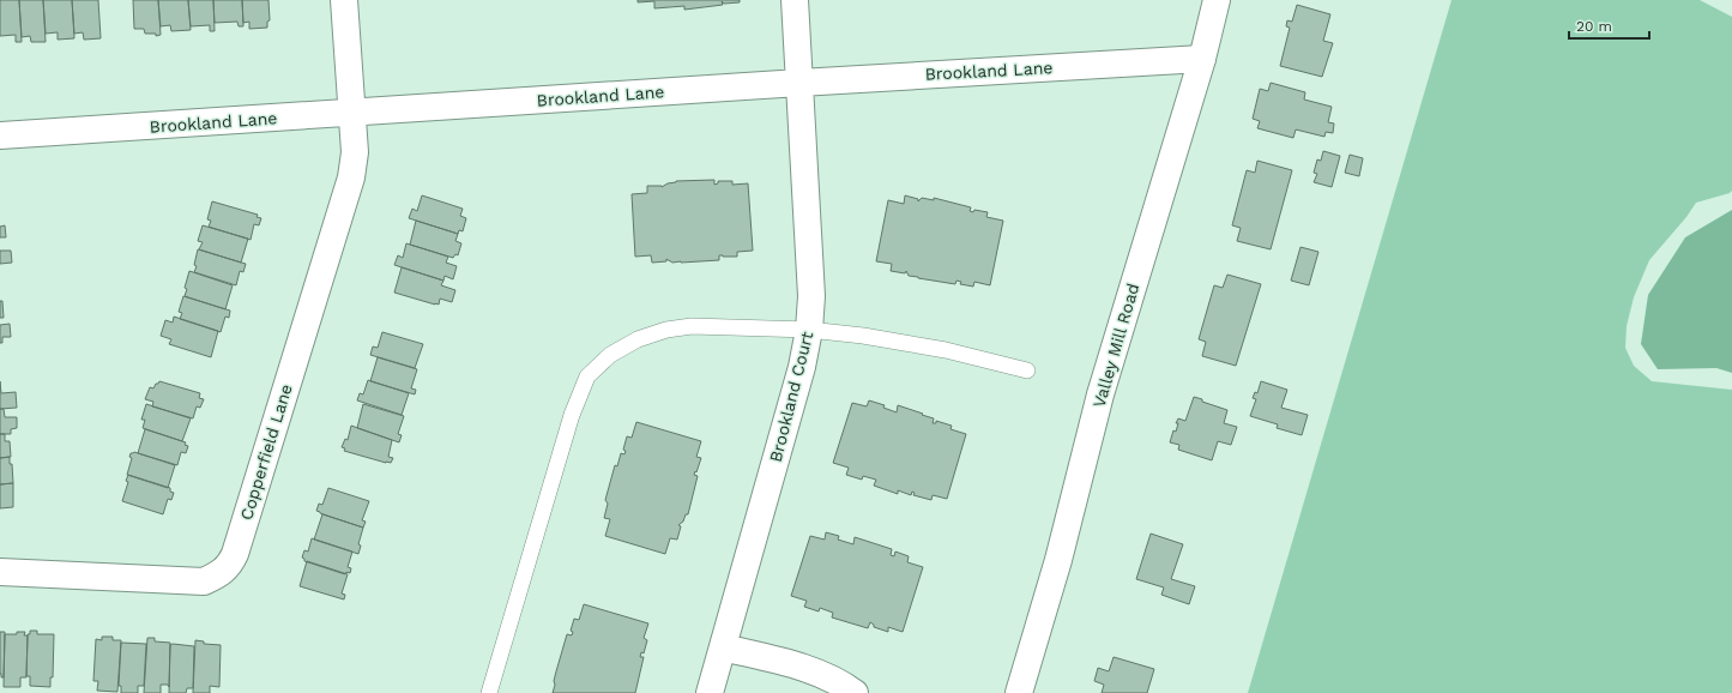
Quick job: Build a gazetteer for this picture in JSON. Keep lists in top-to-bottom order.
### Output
{
  "streets": {
    "street": [
      "Brookland Lane",
      "Valley Mill Road",
      "Brookland Court",
      "Copperfield Lane"
    ]
  },
  "crossings": [
    ["Brookland Lane", "Valley Mill Road"],
    ["Brookland Lane", "Brookland Court"],
    ["Brookland Lane", "Copperfield Lane"]
  ],
  "scale_bar": "20 m"
}
